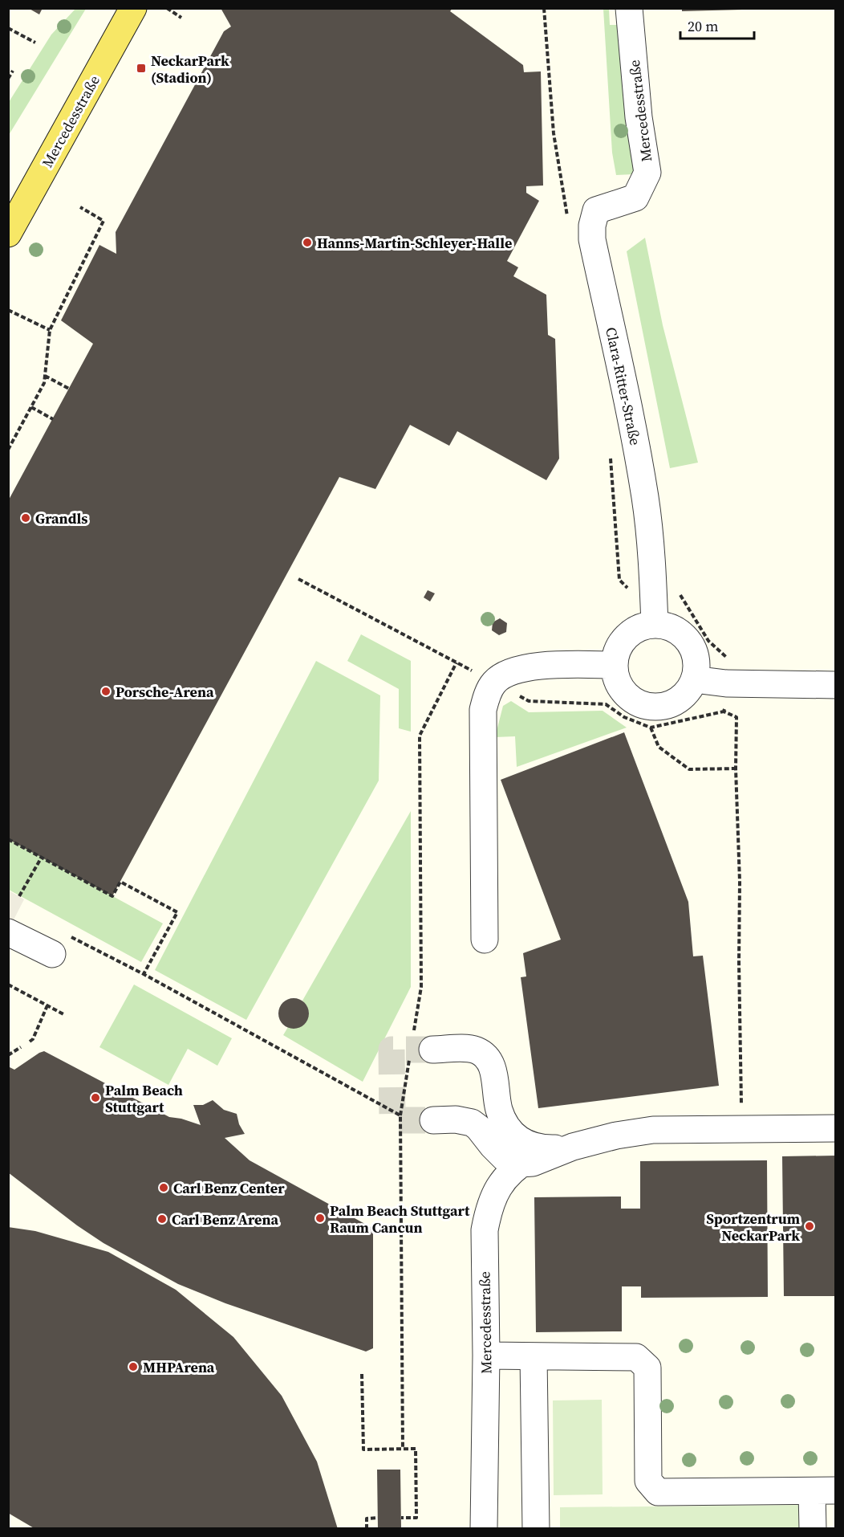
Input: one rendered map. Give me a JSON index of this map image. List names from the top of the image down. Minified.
{"streets":{"main road":["Mercedesstraße"],"street":["Clara-Ritter-Straße"]},"crossings":[["Mercedesstraße","Clara-Ritter-Straße"]],"places":{"transit":["NeckarPark (Stadion)"],"other":["Hanns-Martin-Schleyer-Halle","Grandls","Porsche-Arena","Palm Beach Stuttgart","Carl Benz Center","Palm Beach Stuttgart Raum Cancun","Carl Benz Arena","Sportzentrum NeckarPark","MHPArena"]},"scale_bar":"20 m"}
